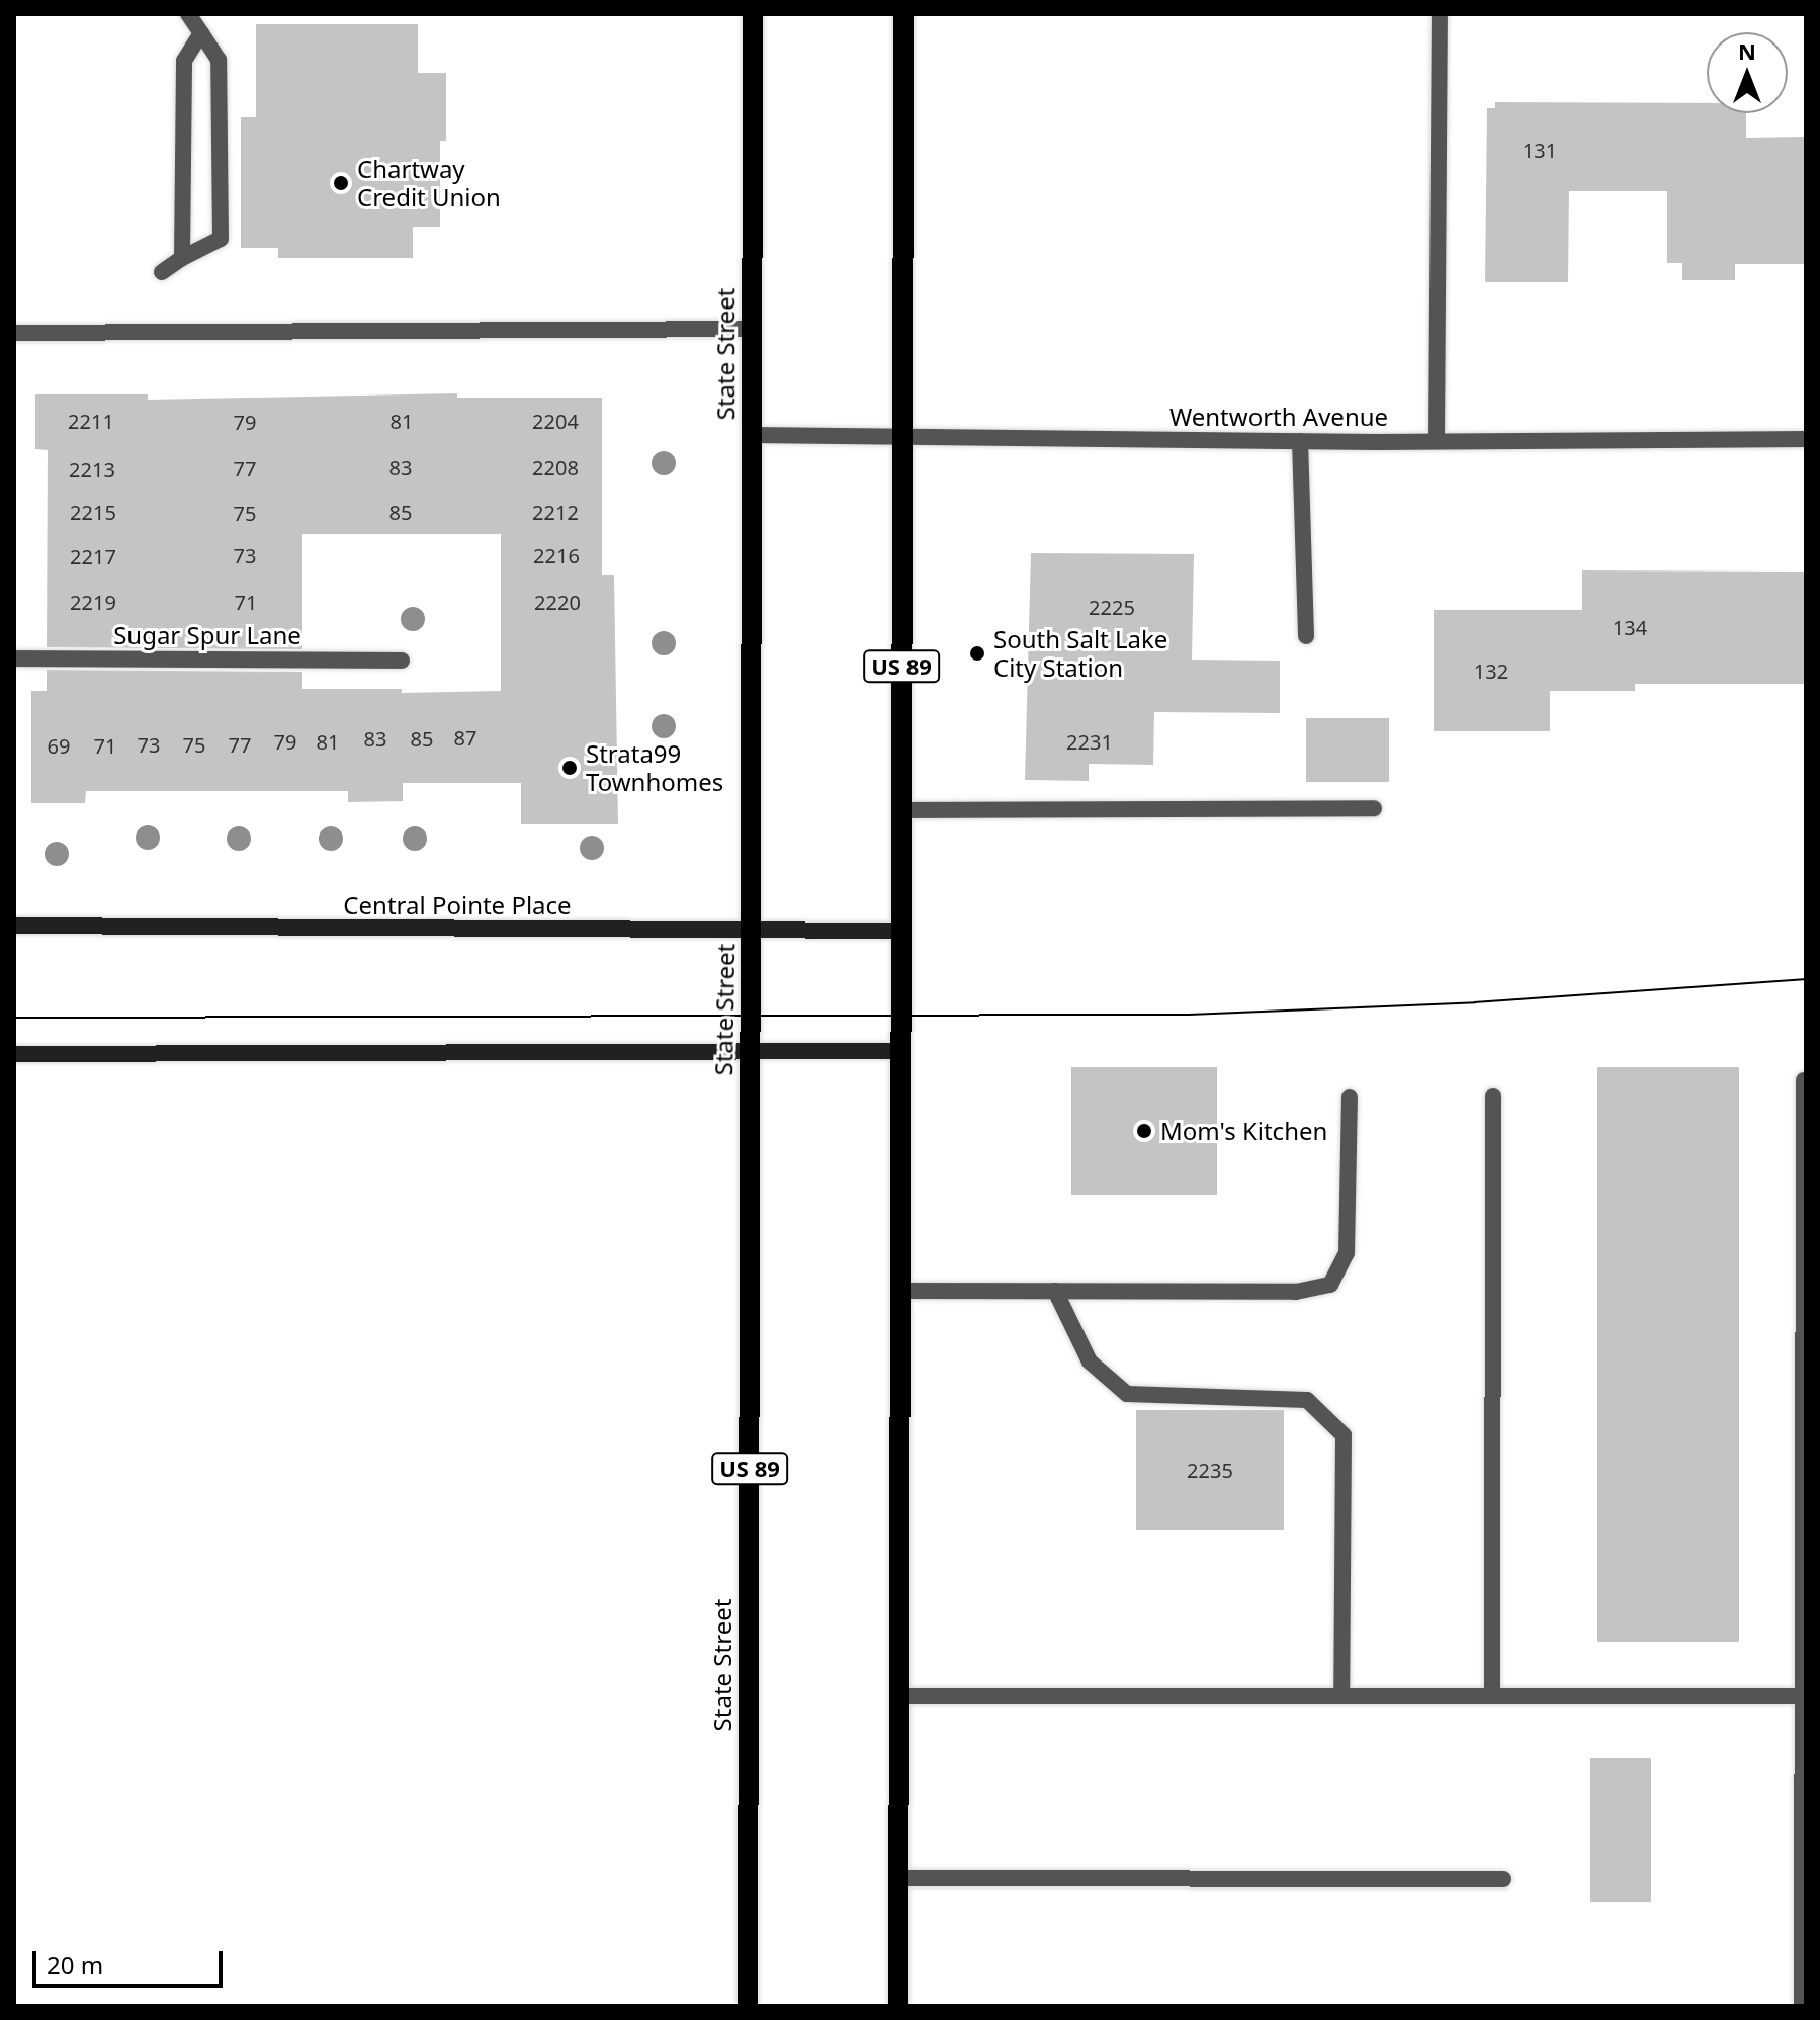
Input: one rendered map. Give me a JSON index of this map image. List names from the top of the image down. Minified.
{"streets":{"main road":["State Street","US 89"],"street":["Wentworth Avenue","Sugar Spur Lane","Central Pointe Place"]},"crossings":[["State Street","Wentworth Avenue"],["State Street","Central Pointe Place"],["Wentworth Avenue","US 89"],["US 89","Central Pointe Place"]],"places":["Chartway Credit Union","South Salt Lake City Station","Strata99 Townhomes","Mom's Kitchen"],"house_numbers":["131","2211","81","2204","79","83","2208","77","2213","2215","85","2212","75","73","2216","2217","2219","71","2220","2225","134","132","87","83","85","79","81","2231","73","75","77","69","71","2235"],"scale_bar":"20 m","north":"top"}
